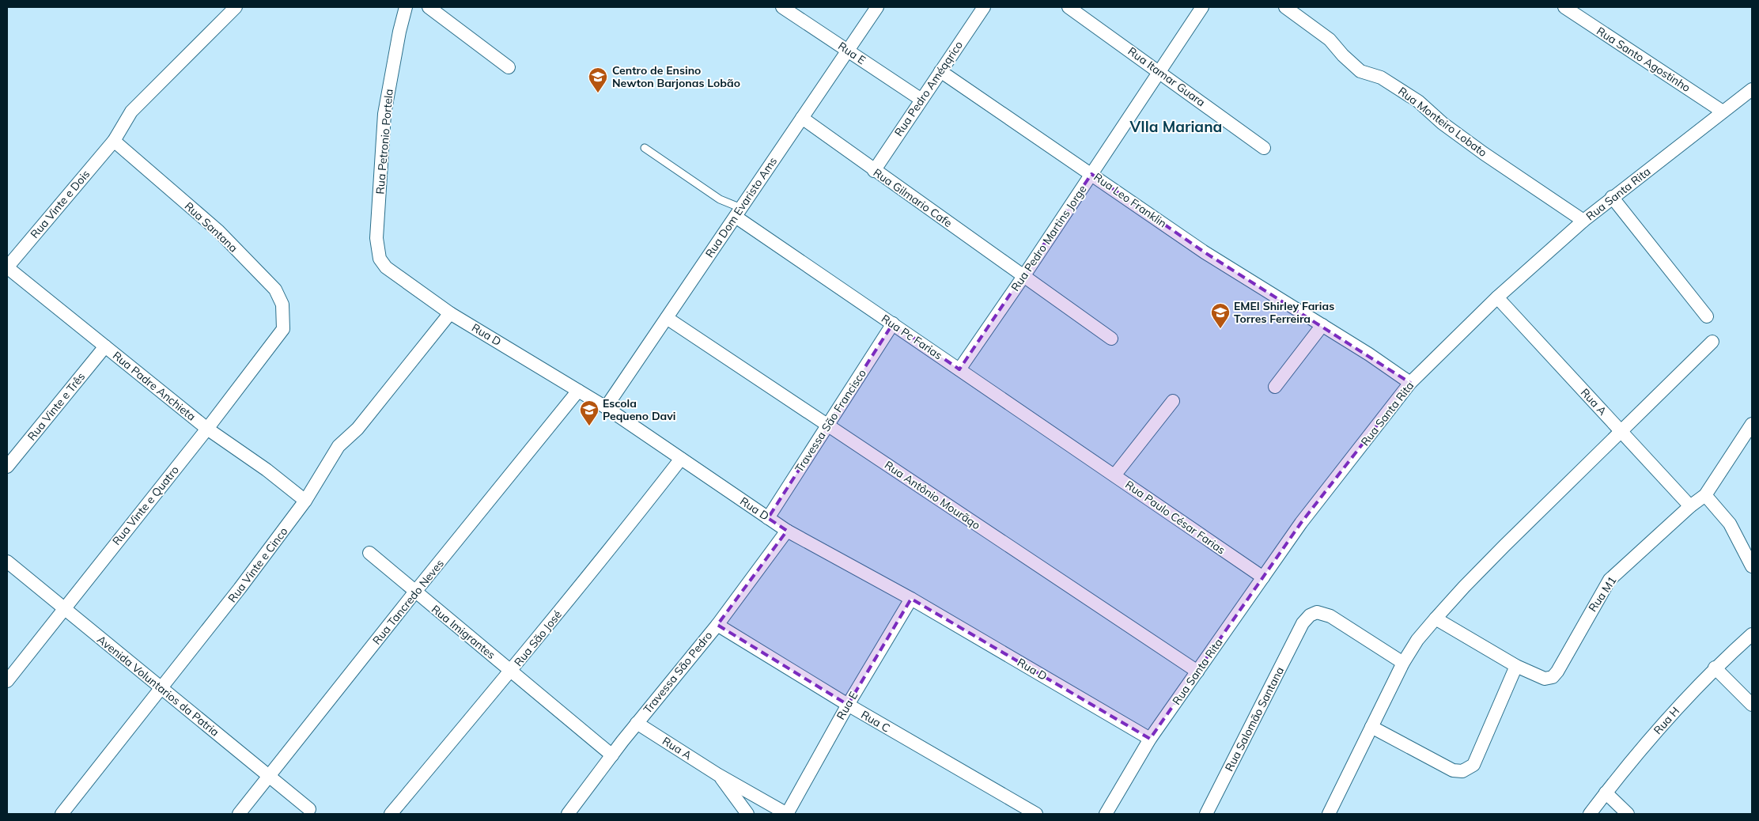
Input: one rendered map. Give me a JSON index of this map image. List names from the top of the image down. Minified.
{"streets":{"street":["Rua E","Rua Santo Agostinho","Rua Itamar Guara","Rua Pedro Améqqrico","Rua Monteiro Lobato","Rua Petronio Portela","Rua Santa Rita","Rua Gilmario Cafe","Rua Leo Franklin","Rua Vinte e Dois","Rua Dom Evaristo Ams","Rua Santana","Rua Pedro Martins Jorge","Rua D","Rua Pc Farias","Rua Padre Anchieta","Rua A","Rua Vinte e Três","Travessa São Francisco","Rua Antônio Mourãqo","Rua Vinte e Quatro","Rua Paulo César Farias","Rua Vinte e Cinco","Rua M1","Rua Tancredo Neves","Rua Imigrantes","Rua São José","Travessa São Pedro","Avenida Voluntarios da Patria","Rua Salomão Santana","Rua H","Rua C"]},"crossings":[["Rua E","Rua Pedro Améqqrico"],["Rua E","Rua Dom Evaristo Ams"],["Rua E","Rua D"],["Rua E","Rua A"],["Rua E","Rua C"],["Rua Santo Agostinho","Rua Santa Rita"],["Rua Itamar Guara","Rua Pedro Martins Jorge"],["Rua Pedro Améqqrico","Rua Gilmario Cafe"],["Rua Pedro Améqqrico","Rua Leo Franklin"],["Rua Monteiro Lobato","Rua Santa Rita"],["Rua Petronio Portela","Rua D"],["Rua Santa Rita","Rua Leo Franklin"],["Rua Santa Rita","Rua D"],["Rua Santa Rita","Rua A"],["Rua Santa Rita","Rua Antônio Mourãqo"],["Rua Santa Rita","Rua Paulo César Farias"],["Rua Gilmario Cafe","Rua Dom Evaristo Ams"],["Rua Gilmario Cafe","Rua Pedro Martins Jorge"],["Rua Leo Franklin","Rua Pedro Martins Jorge"],["Rua Vinte e Dois","Rua Santana"],["Rua Vinte e Dois","Rua Padre Anchieta"],["Rua Dom Evaristo Ams","Rua D"],["Rua Dom Evaristo Ams","Rua Pc Farias"],["Rua Dom Evaristo Ams","Rua Antônio Mourãqo"],["Rua Santana","Rua Vinte e Quatro"],["Rua Pedro Martins Jorge","Rua Pc Farias"],["Rua D","Travessa São Francisco"],["Rua D","Rua Vinte e Cinco"],["Rua D","Rua Tancredo Neves"],["Rua D","Rua São José"],["Rua D","Travessa São Pedro"],["Rua Pc Farias","Travessa São Francisco"],["Rua Pc Farias","Rua Paulo César Farias"],["Rua Padre Anchieta","Rua Vinte e Três"],["Rua Padre Anchieta","Rua Vinte e Quatro"],["Rua Padre Anchieta","Rua Vinte e Cinco"],["Rua A","Rua M1"],["Rua A","Travessa São Pedro"],["Travessa São Francisco","Rua Antônio Mourãqo"],["Rua Vinte e Quatro","Avenida Voluntarios da Patria"],["Rua Vinte e Cinco","Avenida Voluntarios da Patria"],["Rua Tancredo Neves","Rua Imigrantes"],["Rua Tancredo Neves","Avenida Voluntarios da Patria"],["Rua Imigrantes","Rua São José"],["Rua Imigrantes","Travessa São Pedro"],["Travessa São Pedro","Rua C"]],"districts":["VIla Mariana"],"places":{"school or university":["Centro de Ensino Newton Barjonas Lobão","EMEI Shirley Farias Torres Ferreira","Escola Pequeno Davi"]}}
